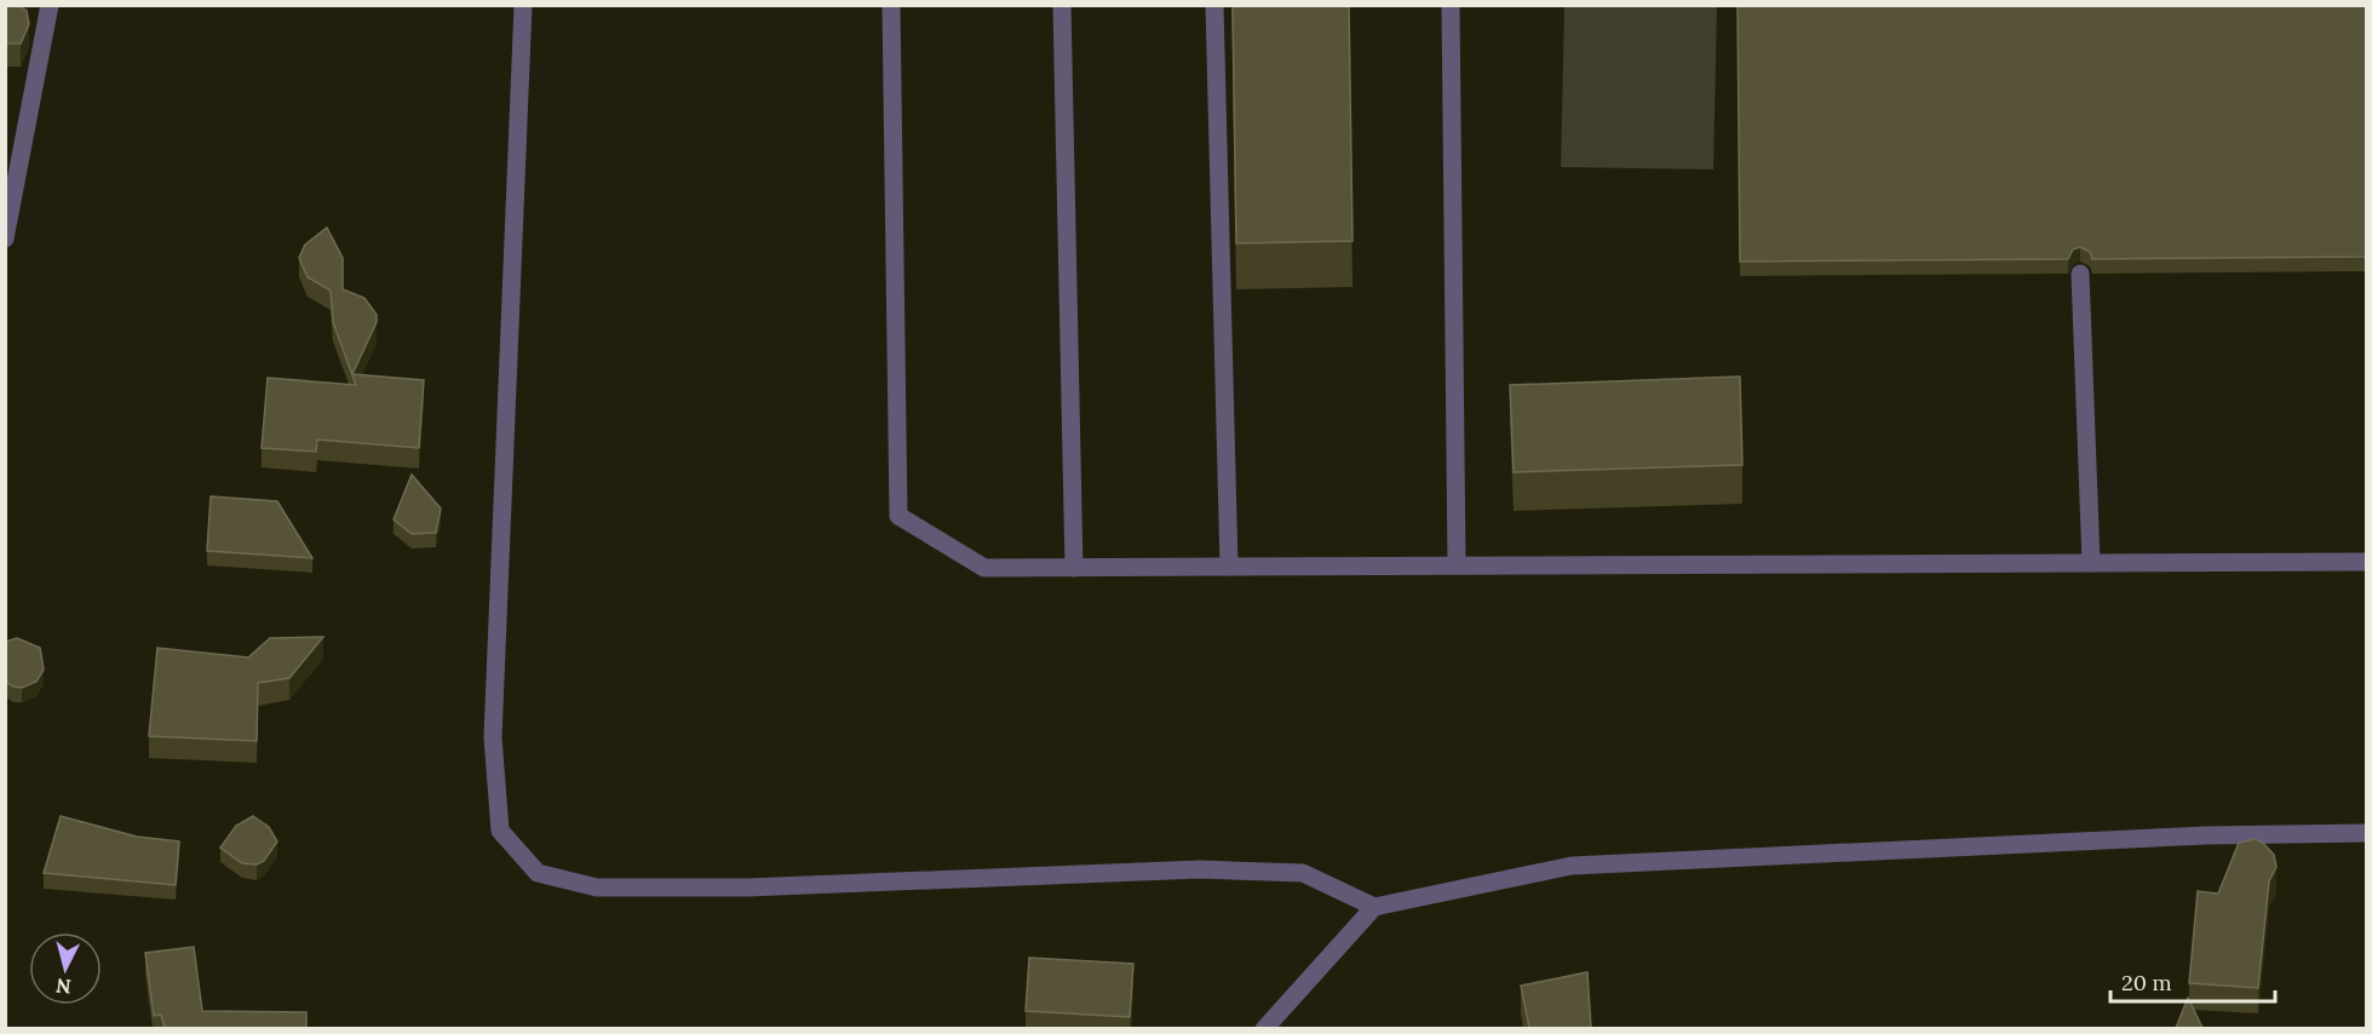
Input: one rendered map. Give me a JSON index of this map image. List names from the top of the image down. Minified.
{"scale_bar":"20 m","north":"bottom"}
